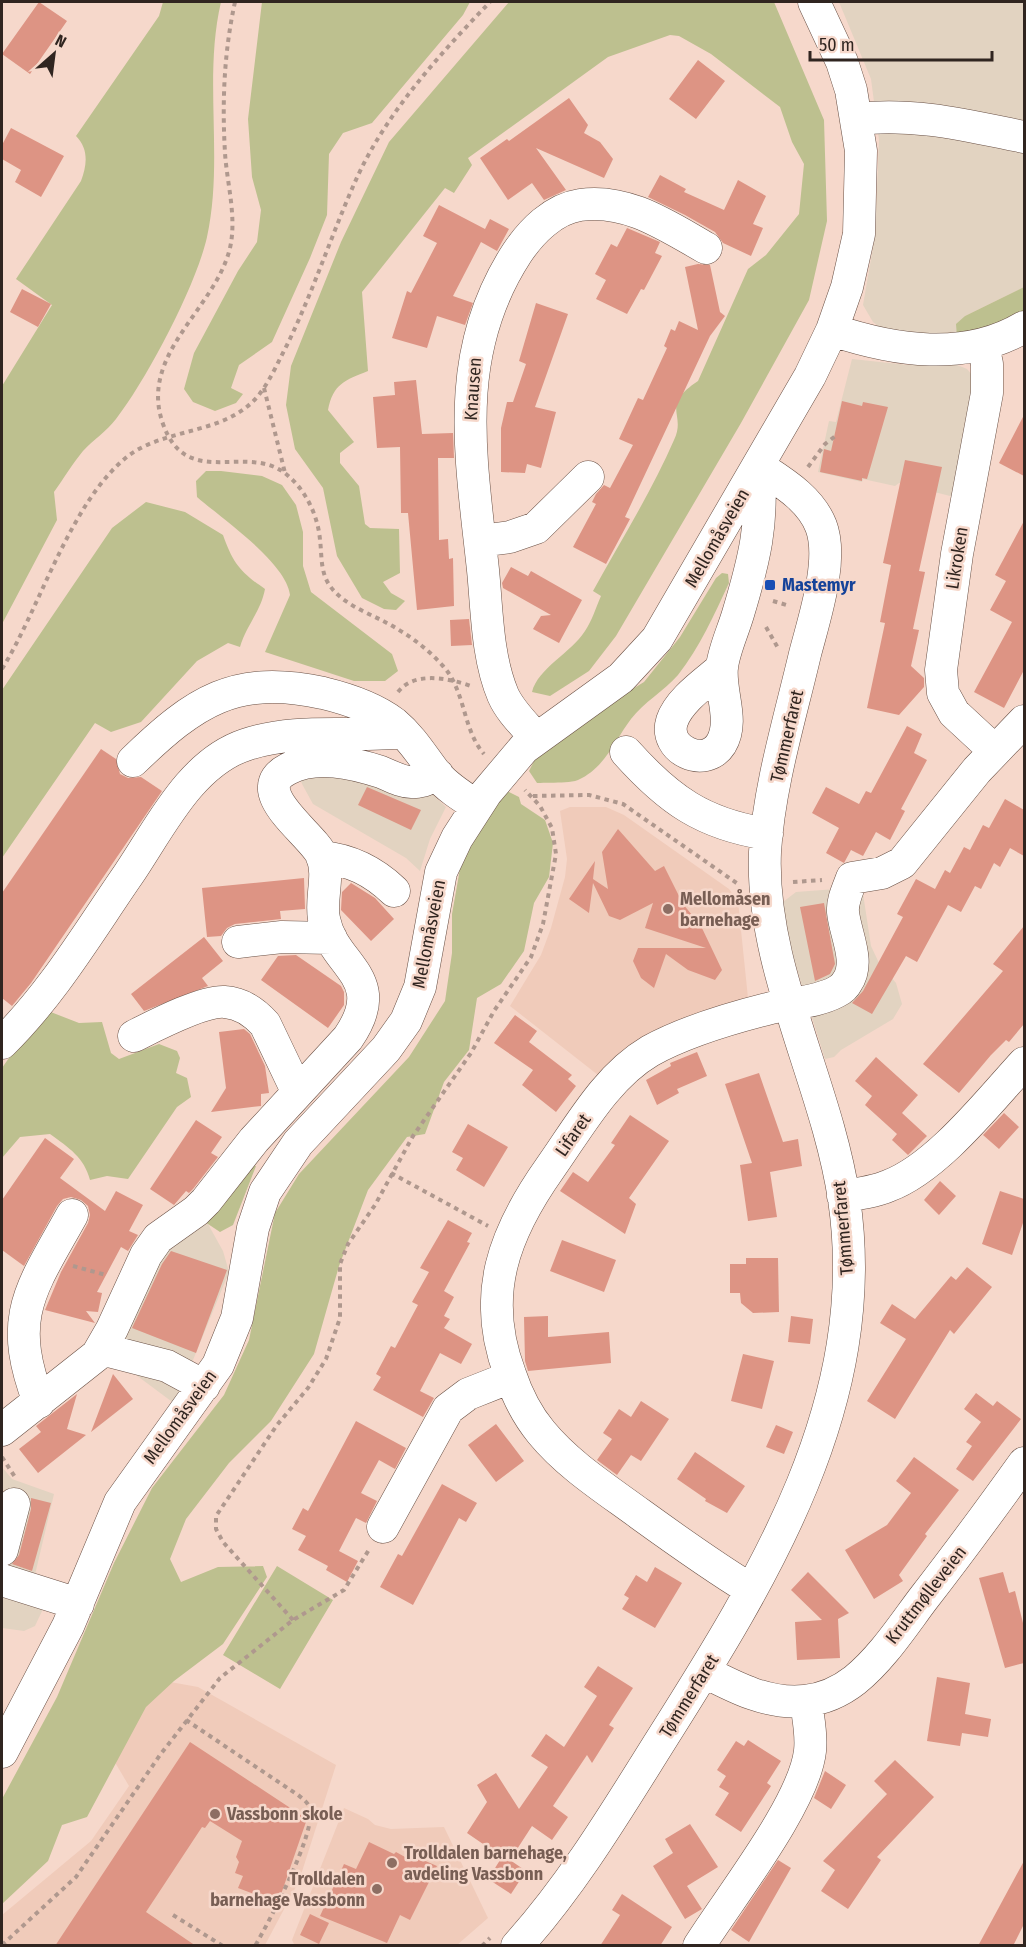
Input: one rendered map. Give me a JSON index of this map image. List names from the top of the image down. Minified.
{"streets":{"street":["Knausen","Mellomåsveien","Likroken","Tømmerfaret","Lifaret","Kruttmølleveien"]},"crossings":[["Knausen","Mellomåsveien"],["Mellomåsveien","Tømmerfaret"],["Tømmerfaret","Lifaret"],["Tømmerfaret","Kruttmølleveien"]],"places":{"transit":["Mastemyr"],"other":["Mellomåsen barnehage","Vassbonn skole","Trolldalen barnehage, avdeling Vassbonn","Trolldalen barnehage Vassbonn"]},"scale_bar":"50 m","north":"top right"}
